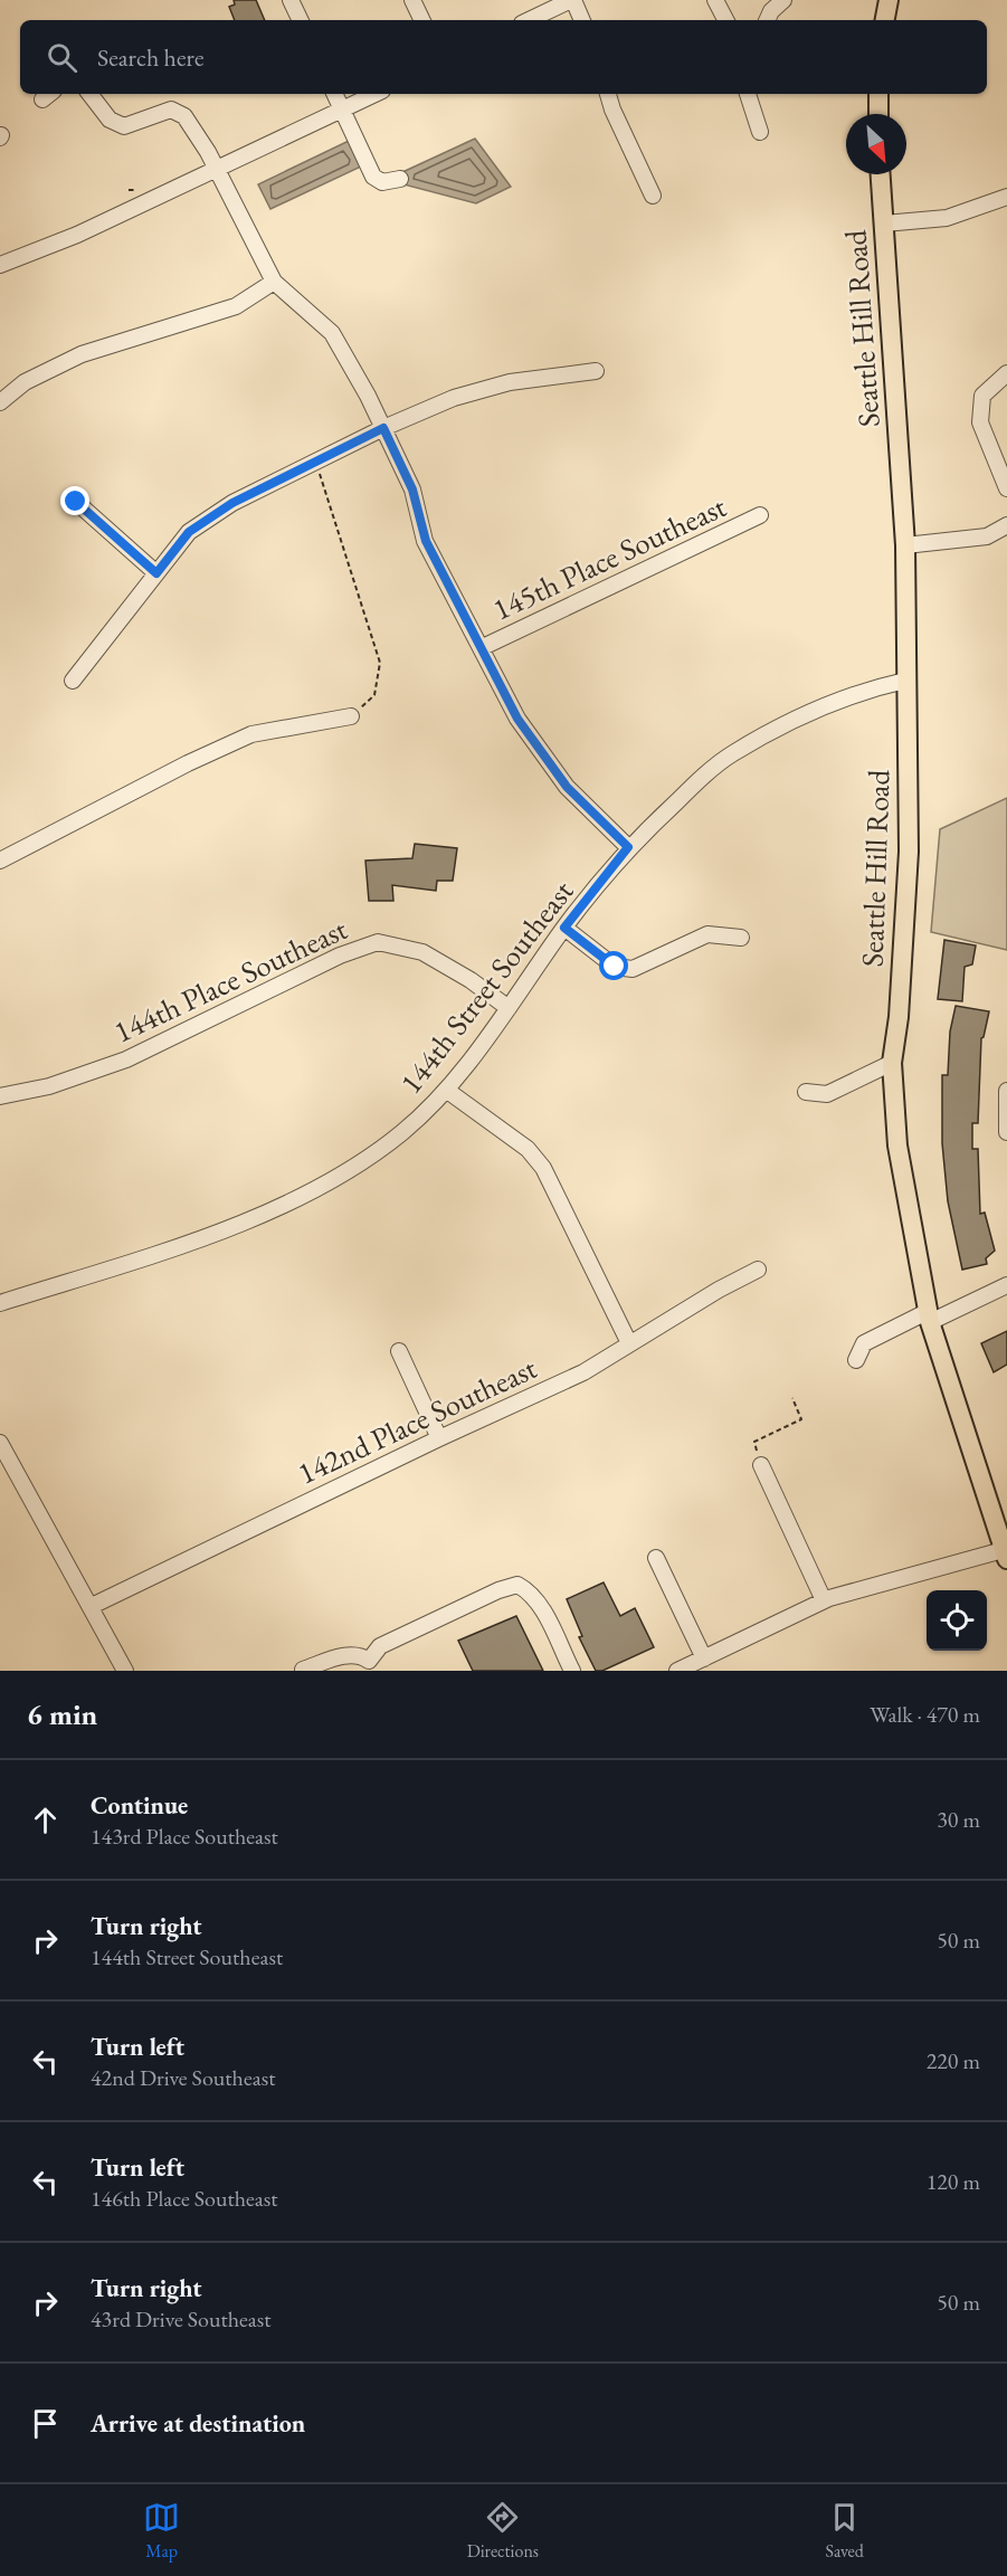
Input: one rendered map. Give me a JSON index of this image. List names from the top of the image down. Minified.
{"streets":{"main road":["Seattle Hill Road"],"street":["145th Place Southeast","144th Place Southeast","144th Street Southeast","142nd Place Southeast"]},"crossings":[["Seattle Hill Road","144th Street Southeast"],["144th Place Southeast","144th Street Southeast"]],"north":"bottom right","page":{"search":"Search here","heading":["6 min","Walk · 470 m"],"list":[["Continue","143rd Place Southeast","30 m"],["Turn right","144th Street Southeast","50 m"],["Turn left","42nd Drive Southeast","220 m"],["Turn left","146th Place Southeast","120 m"],["Turn right","43rd Drive Southeast","50 m"],"Arrive at destination"],"nav":["Map","Directions","Saved"]}}
